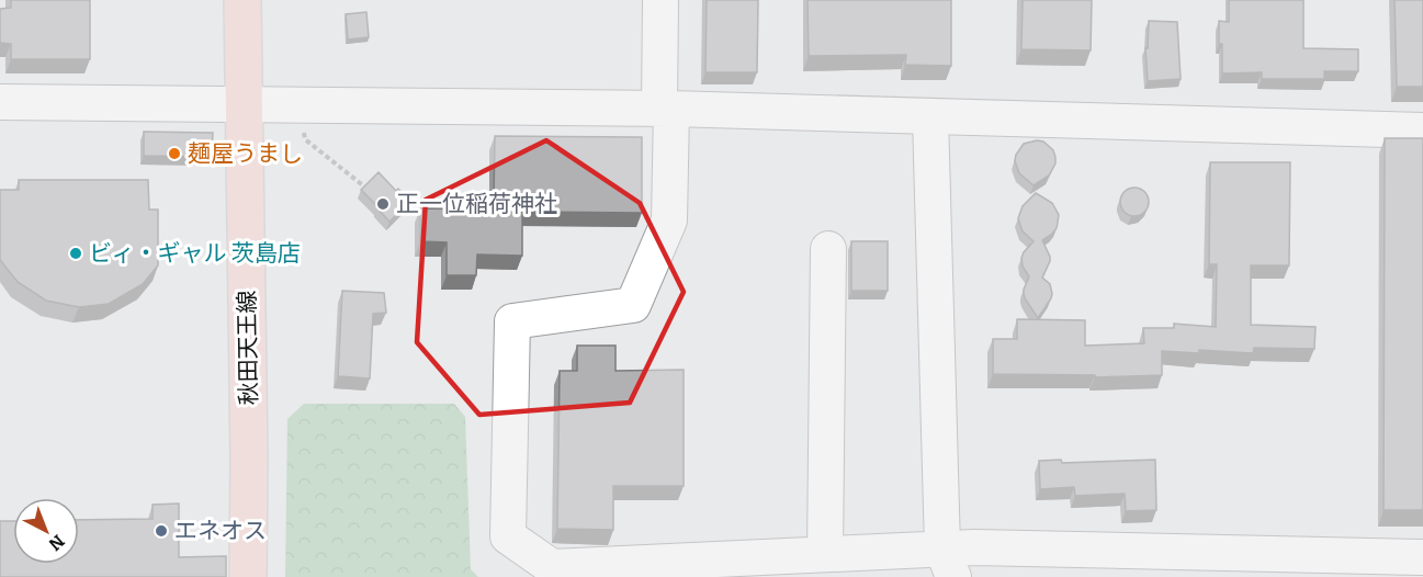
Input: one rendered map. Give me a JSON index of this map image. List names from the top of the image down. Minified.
{"streets":{"main road":["秋田天王線"]},"places":["麺屋うまし","正一位稲荷神社","ビィ・ギャル 茨島店","エネオス"],"north":"bottom right"}
